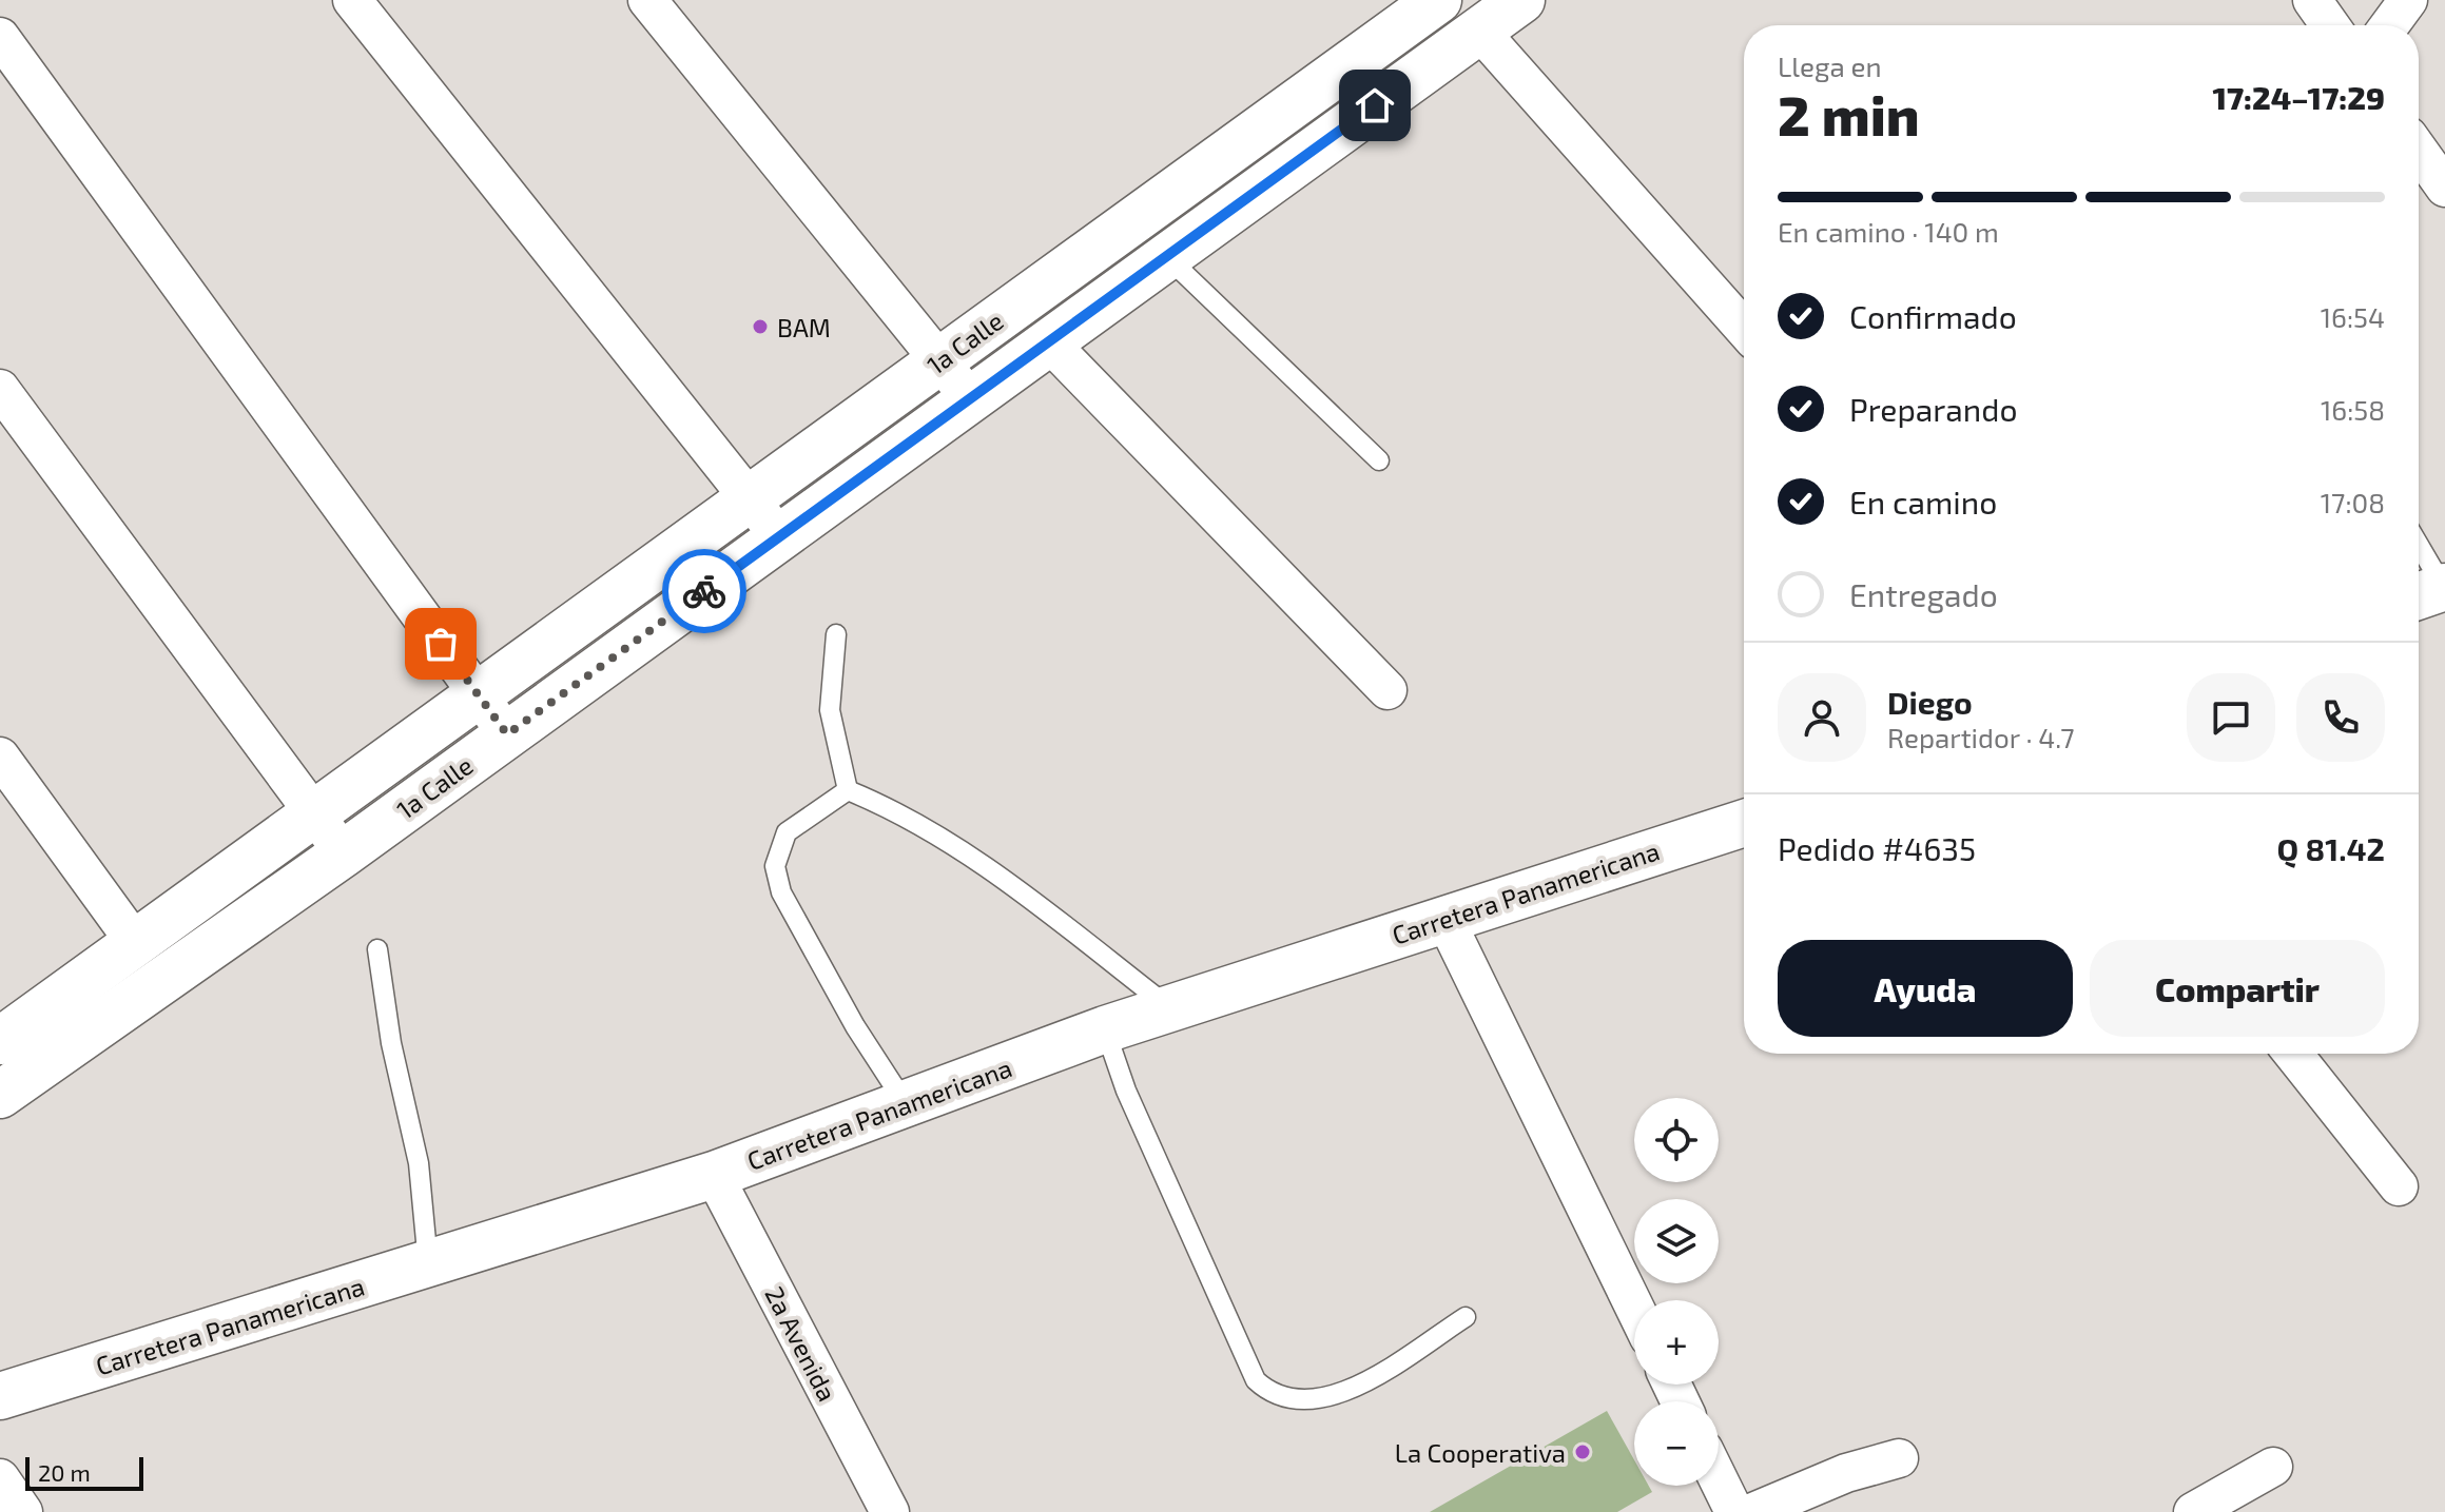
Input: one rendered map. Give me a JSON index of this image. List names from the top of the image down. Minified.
{"streets":{"street":["1a Calle","Carretera Panamericana","2a Avenida"]},"crossings":[["Carretera Panamericana","2a Avenida"]],"places":["BAM","La Cooperativa"],"scale_bar":"20 m","page":{"heading":["2 min","Llega en","17:24–17:29"],"panel":["Diego","Repartidor · 4.7","Pedido #4635","Q 81.42"],"bar":"En camino · 140 m","list":[["Confirmado","16:54"],["Preparando","16:58"],["En camino","17:08"],"Entregado"],"buttons":["Ayuda","Compartir"],"map_buttons":["+","−"],"scale":"20 m"}}
